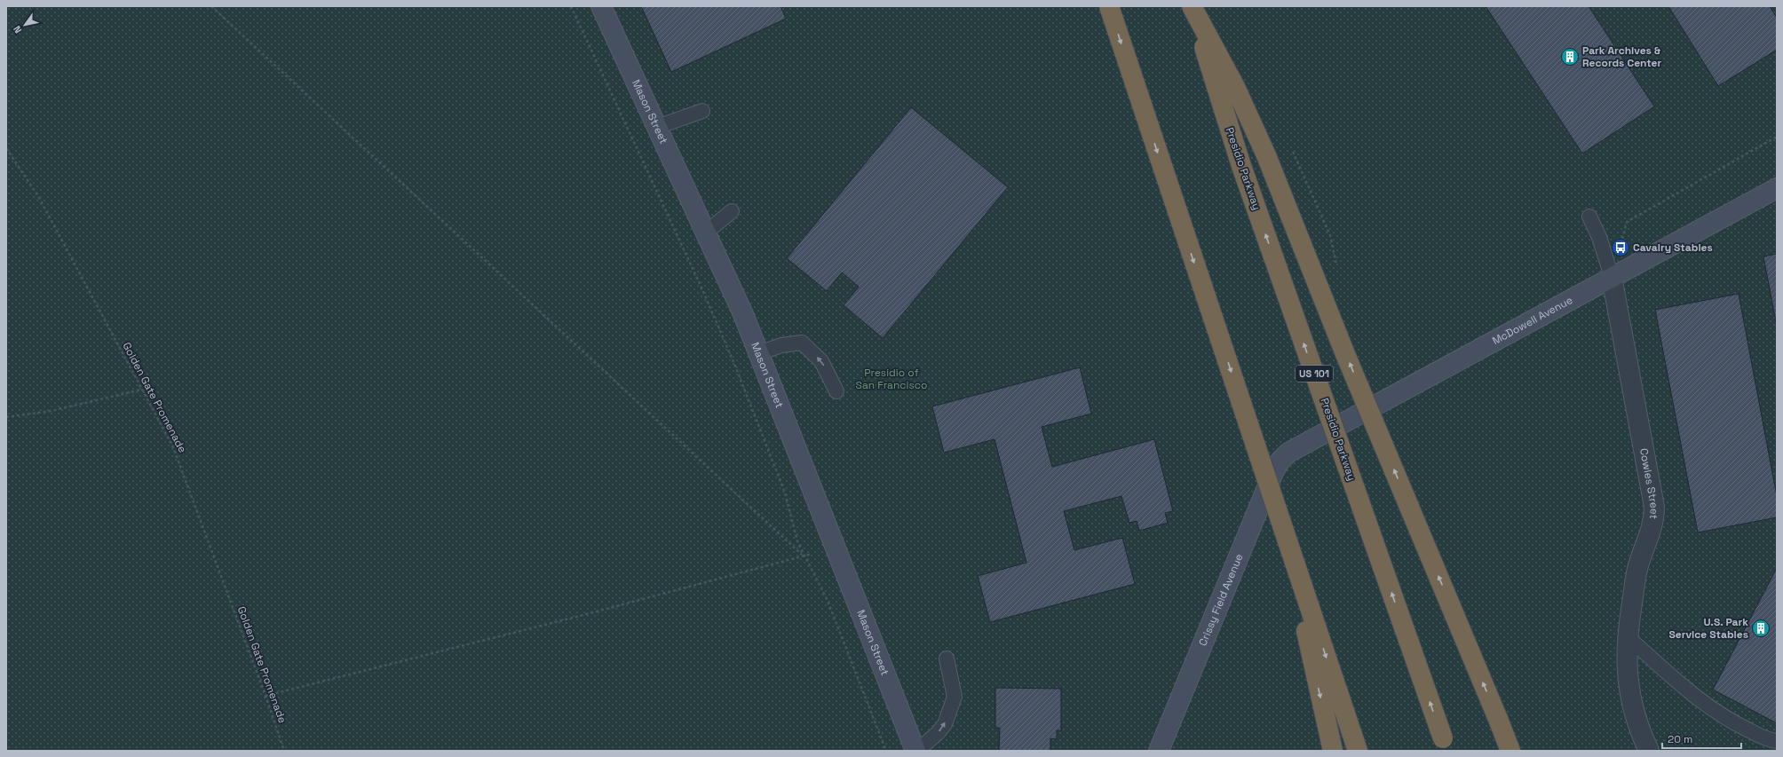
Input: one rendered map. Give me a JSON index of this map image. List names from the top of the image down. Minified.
{"streets":{"highway":["Presidio Parkway","US 101"],"street":["Mason Street","McDowell Avenue","Cowles Street","Crissy Field Avenue"],"path":["Golden Gate Promenade"]},"crossings":[["McDowell Avenue","Cowles Street"],["McDowell Avenue","Crissy Field Avenue"]],"parks":["Presidio of San Francisco"],"places":{"building":["Park Archives & Records Center","U.S. Park Service Stables"],"bus stop":["Cavalry Stables"]},"scale_bar":"20 m","north":"bottom left"}
